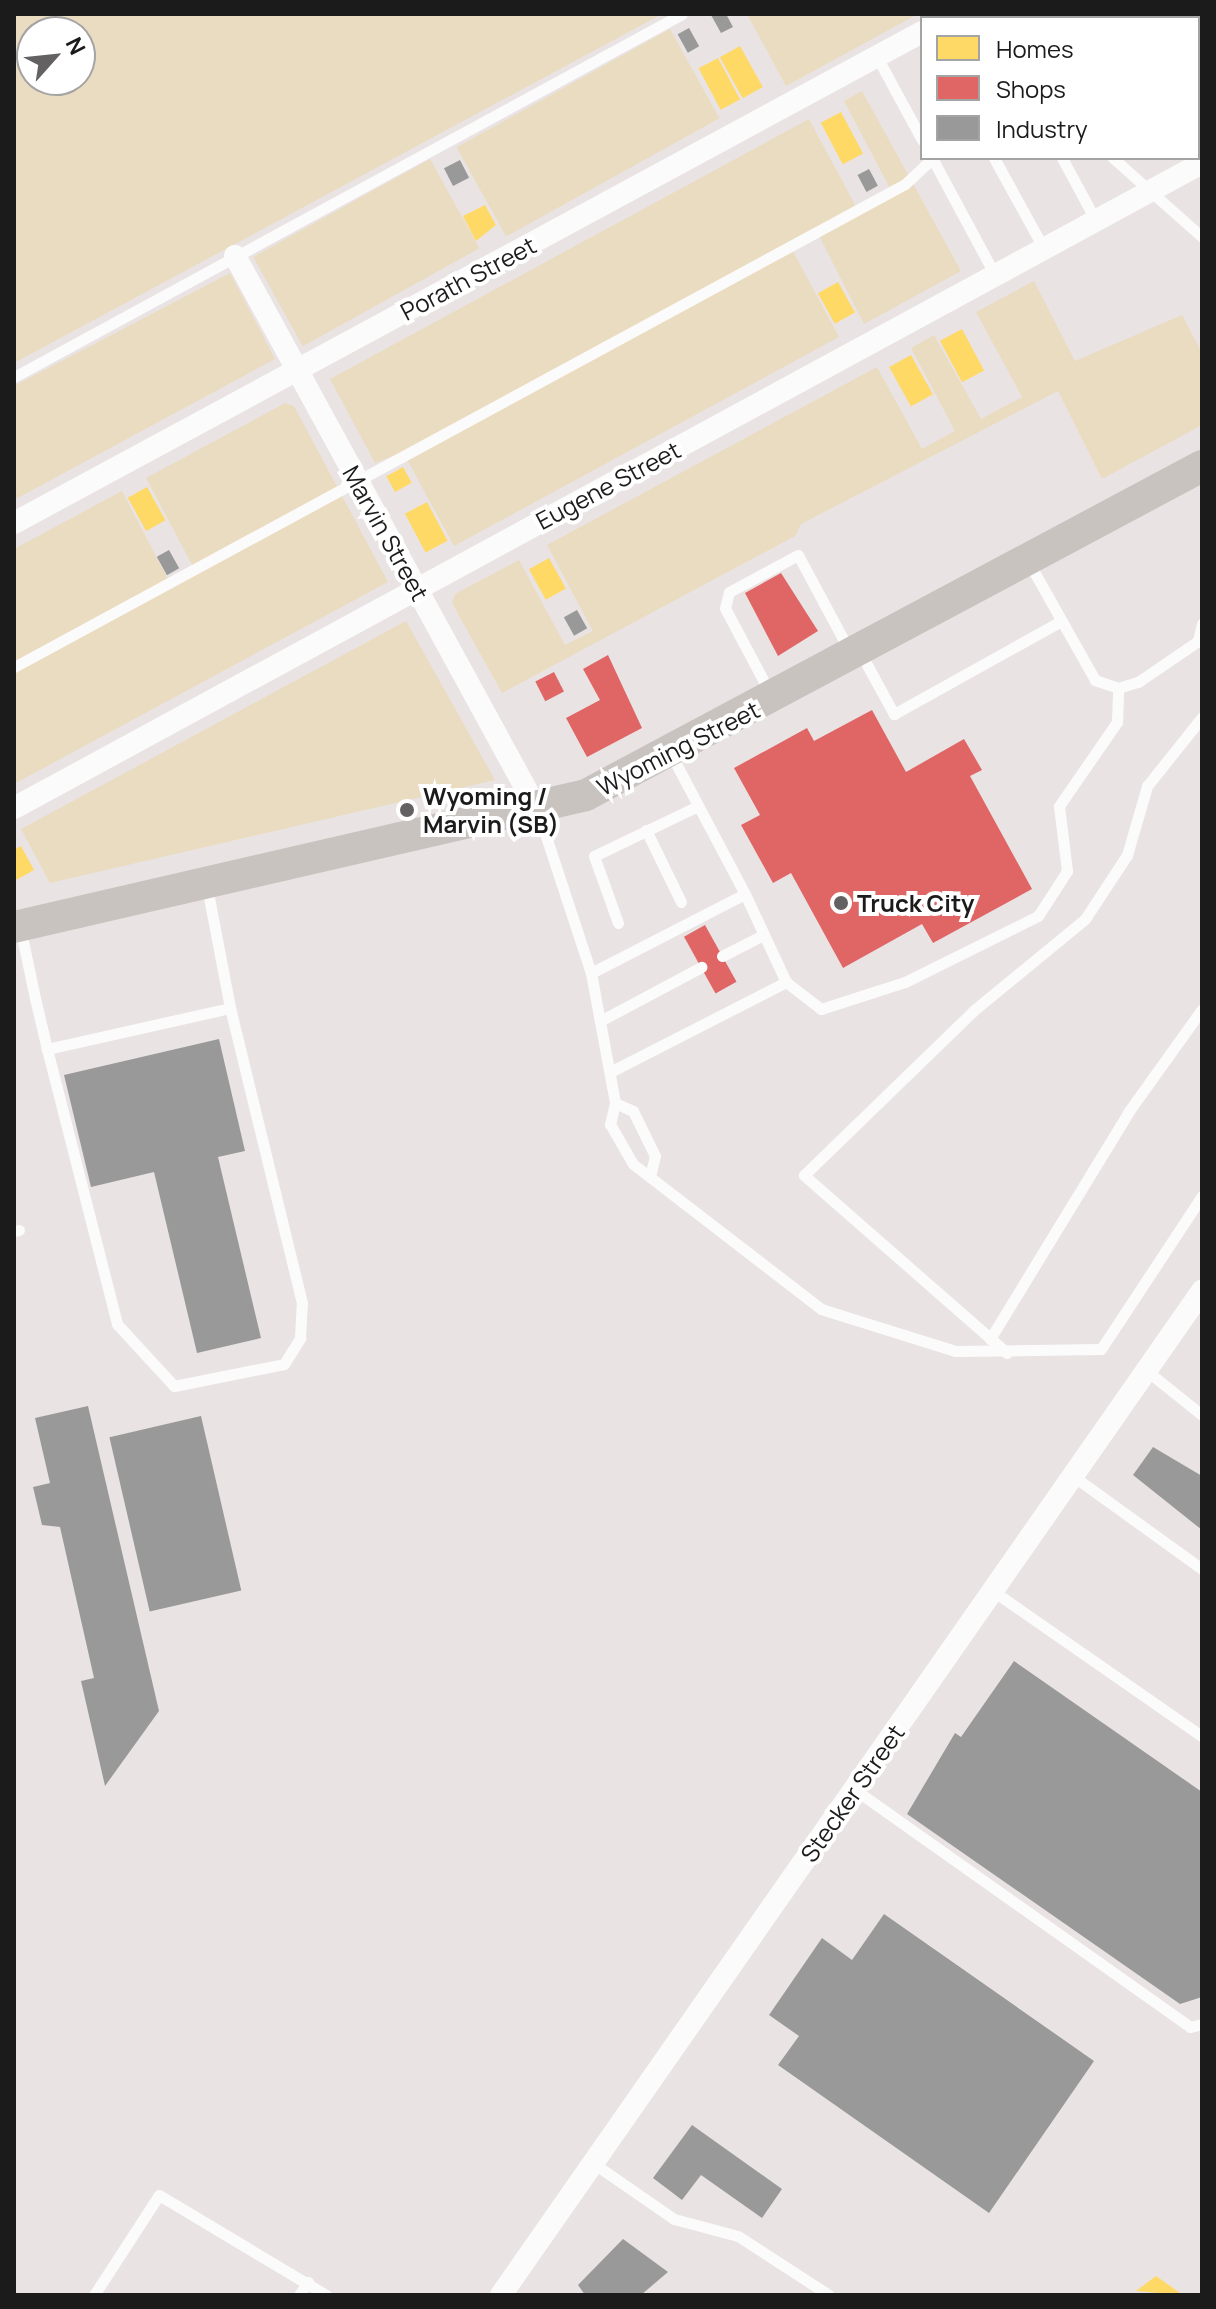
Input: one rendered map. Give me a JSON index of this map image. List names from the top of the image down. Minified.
{"streets":{"main road":["Wyoming Street"],"street":["Porath Street","Eugene Street","Marvin Street","Stecker Street"]},"crossings":[["Porath Street","Marvin Street"],["Eugene Street","Marvin Street"],["Marvin Street","Wyoming Street"]],"places":["Wyoming / Marvin (SB)","Truck City"],"legend":["Homes","Shops","Industry"],"north":"top right"}
